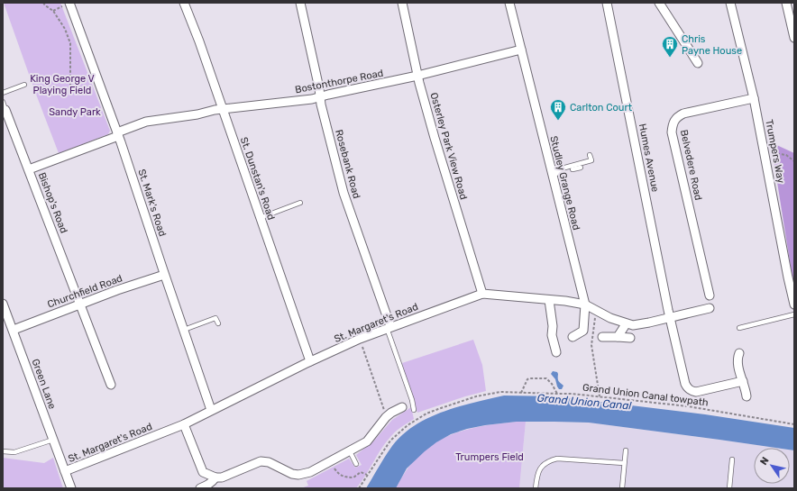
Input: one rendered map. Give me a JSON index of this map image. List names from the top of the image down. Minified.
{"streets":{"street":["Bostonthorpe Road","Osterley Park View Road","Trumpers Way","Humes Avenue","Rosebank Road","Belvedere Road","St. Dunstan's Road","Studley Grange Road","Bishop's Road","St. Mark's Road","Churchfield Road","St. Margaret's Road","Green Lane"],"path":["Grand Union Canal towpath"]},"crossings":[["Bostonthorpe Road","Osterley Park View Road"],["Bostonthorpe Road","Rosebank Road"],["Bostonthorpe Road","St. Dunstan's Road"],["Bostonthorpe Road","Studley Grange Road"],["Bostonthorpe Road","Bishop's Road"],["Bostonthorpe Road","St. Mark's Road"],["Osterley Park View Road","St. Margaret's Road"],["Trumpers Way","Belvedere Road"],["Humes Avenue","St. Margaret's Road"],["Rosebank Road","St. Margaret's Road"],["St. Dunstan's Road","St. Margaret's Road"],["Studley Grange Road","St. Margaret's Road"],["Bishop's Road","Churchfield Road"],["St. Mark's Road","Churchfield Road"],["St. Mark's Road","St. Margaret's Road"],["Churchfield Road","Green Lane"],["St. Margaret's Road","Green Lane"]],"water":["Grand Union Canal"],"parks":["King George V Playing Field","Sandy Park","Trumpers Field"],"places":{"building":["Chris Payne House","Carlton Court"]},"north":"top left"}
